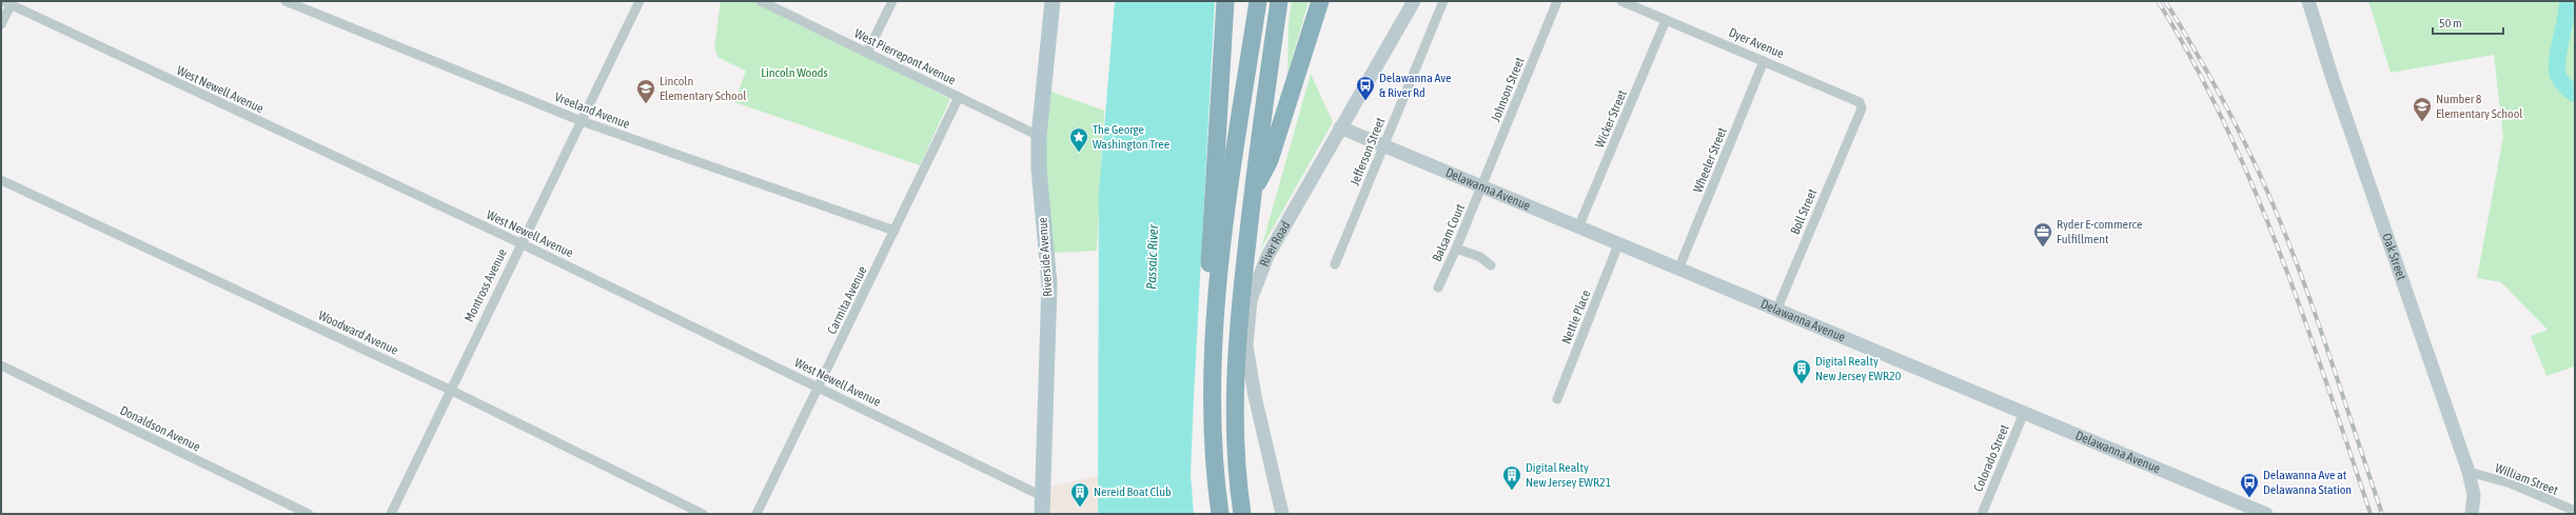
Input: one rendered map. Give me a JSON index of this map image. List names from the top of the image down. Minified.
{"streets":{"main road":["Riverside Avenue"],"street":["Dyer Avenue","West Pierrepont Avenue","West Newell Avenue","Johnson Street","Vreeland Avenue","Wicker Street","Jefferson Street","Wheeler Street","Delawanna Avenue","Boll Street","Balsam Court","River Road","Oak Street","Montross Avenue","Carmita Avenue","Nettie Place","Woodward Avenue","Donaldson Avenue","Colorado Street","William Street"]},"crossings":[["Dyer Avenue","Wicker Street"],["Dyer Avenue","Wheeler Street"],["Dyer Avenue","Boll Street"],["West Pierrepont Avenue","Riverside Avenue"],["West Pierrepont Avenue","Carmita Avenue"],["West Newell Avenue","Riverside Avenue"],["West Newell Avenue","Montross Avenue"],["West Newell Avenue","Carmita Avenue"],["Johnson Street","Delawanna Avenue"],["Johnson Street","Balsam Court"],["Vreeland Avenue","Montross Avenue"],["Vreeland Avenue","Carmita Avenue"],["Wicker Street","Delawanna Avenue"],["Jefferson Street","Delawanna Avenue"],["Wheeler Street","Delawanna Avenue"],["Delawanna Avenue","Boll Street"],["Delawanna Avenue","Balsam Court"],["Delawanna Avenue","River Road"],["Delawanna Avenue","Nettie Place"],["Delawanna Avenue","Colorado Street"],["Oak Street","William Street"],["Montross Avenue","Woodward Avenue"]],"water":["Passaic River"],"parks":["Lincoln Woods"],"places":{"bus stop":["Delawanna Ave & River Rd","Delawanna Ave at Delawanna Station"],"school or university":["Lincoln Elementary School","Number 8 Elementary School"],"place":["The George Washington Tree"],"office":["Ryder E-commerce Fulfillment"],"building":["Digital Realty New Jersey EWR20","Digital Realty New Jersey EWR21","Nereid Boat Club"]},"scale_bar":"50 m"}
